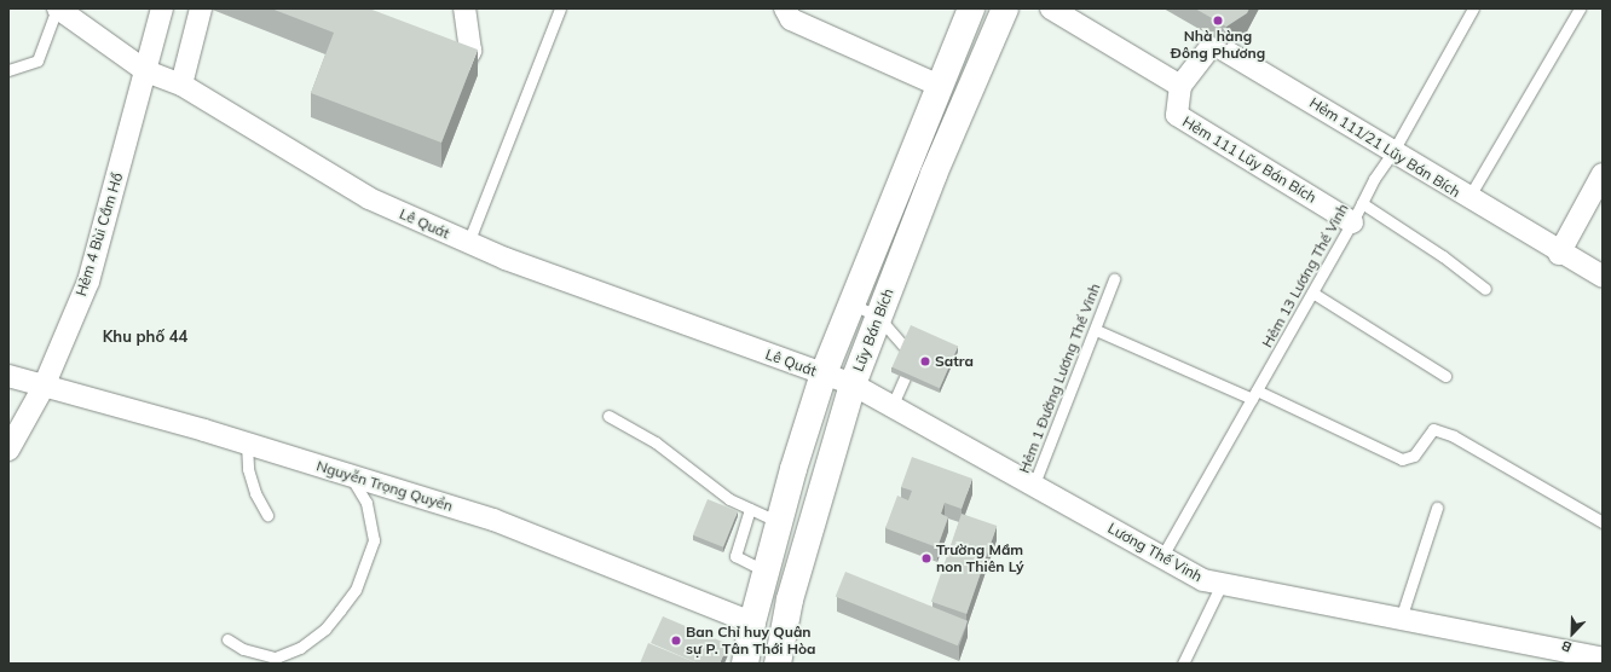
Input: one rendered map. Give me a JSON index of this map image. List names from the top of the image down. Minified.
{"streets":{"main road":["Lũy Bán Bích"],"street":["Hẻm 111/21 Lũy Bán Bích","Hẻm 111 Lũy Bán Bích","Lê Quát","Hẻm 4 Bùi Cầm Hổ","Nguyễn Trọng Quyền","Lương Thế Vinh"],"lane":["Hẻm 13 Lương Thế Vinh","Hẻm 1 Đường Lương Thế Vinh"]},"crossings":[["Hẻm 111/21 Lũy Bán Bích","Hẻm 111 Lũy Bán Bích"],["Hẻm 111/21 Lũy Bán Bích","Hẻm 13 Lương Thế Vinh"],["Hẻm 111 Lũy Bán Bích","Hẻm 13 Lương Thế Vinh"],["Lê Quát","Hẻm 4 Bùi Cầm Hổ"],["Lê Quát","Lũy Bán Bích"],["Lê Quát","Lương Thế Vinh"],["Hẻm 4 Bùi Cầm Hổ","Nguyễn Trọng Quyền"],["Hẻm 13 Lương Thế Vinh","Lương Thế Vinh"],["Lũy Bán Bích","Nguyễn Trọng Quyền"],["Lũy Bán Bích","Lương Thế Vinh"],["Hẻm 1 Đường Lương Thế Vinh","Lương Thế Vinh"]],"districts":["Khu phố 44"],"places":["Nhà hàng Đông Phương","Satra","Trường Mầm non Thiên Lý","Ban Chỉ huy Quân sự P. Tân Thới Hòa"],"north":"bottom left"}
